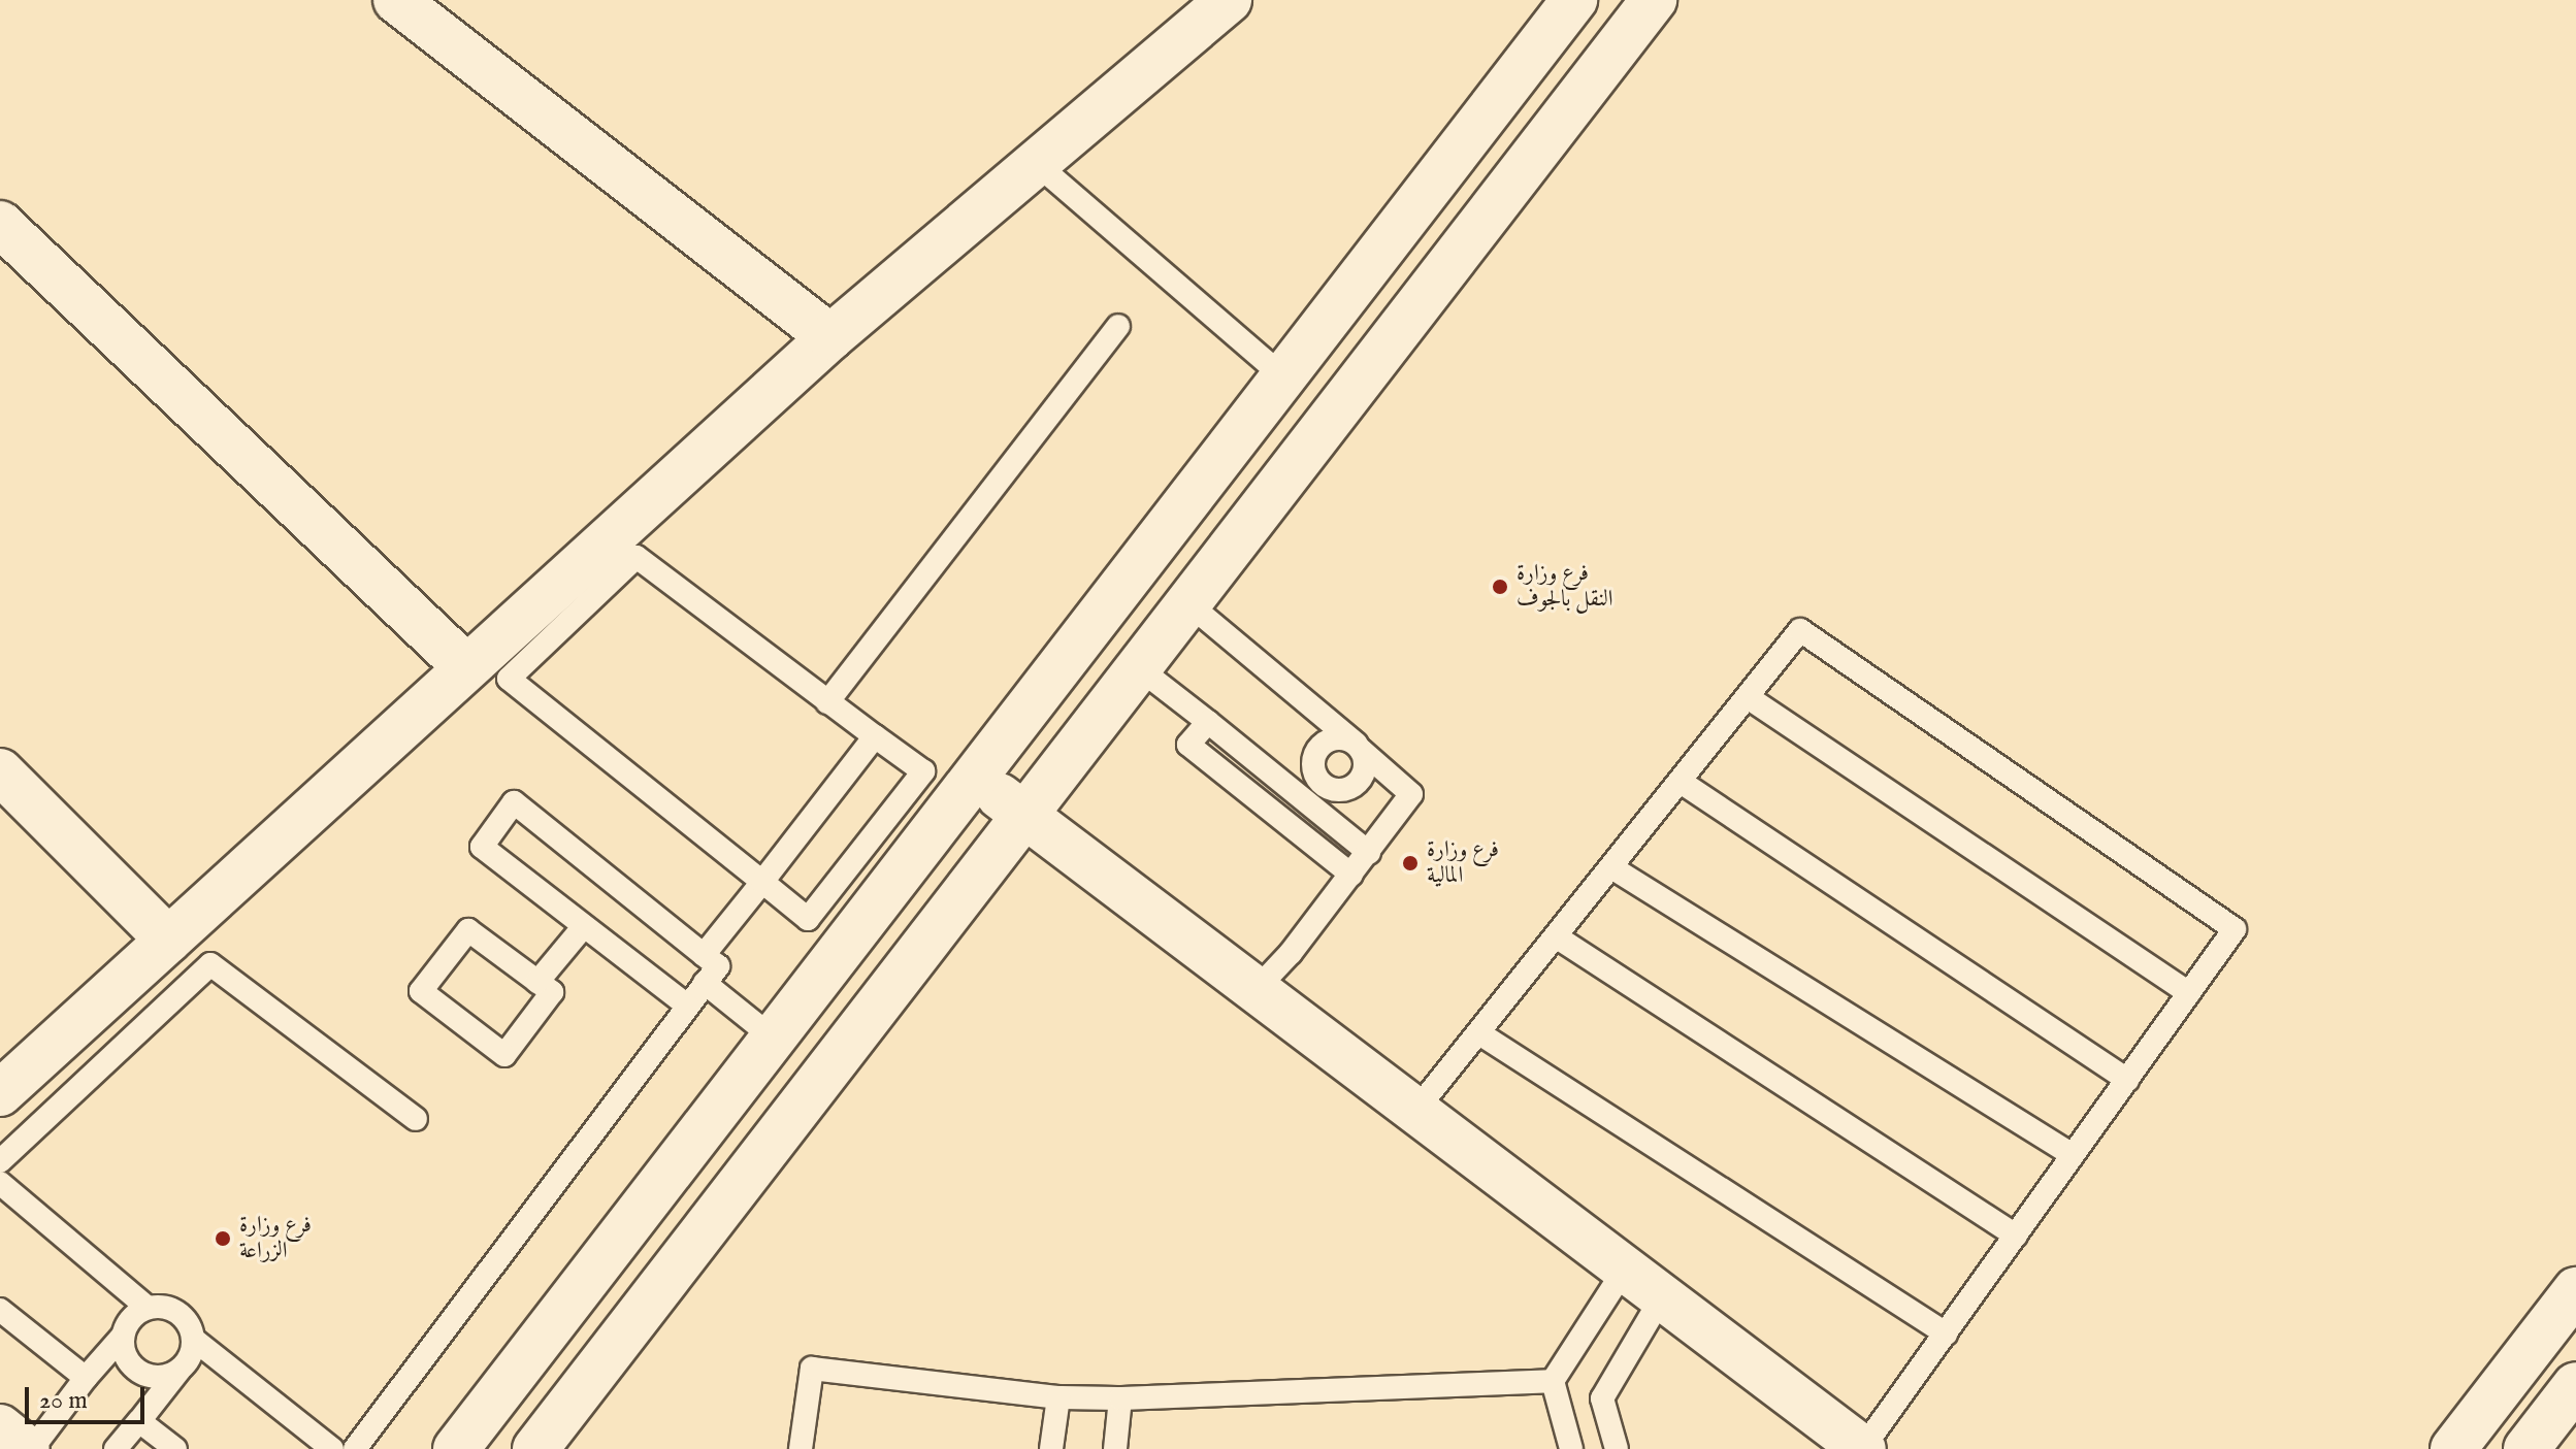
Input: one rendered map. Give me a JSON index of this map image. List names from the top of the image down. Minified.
{"places":["فرع وزارة النقل بالجوف","فرع وزارة المالية","فرع وزارة الزراعة"],"scale_bar":"20 m"}
